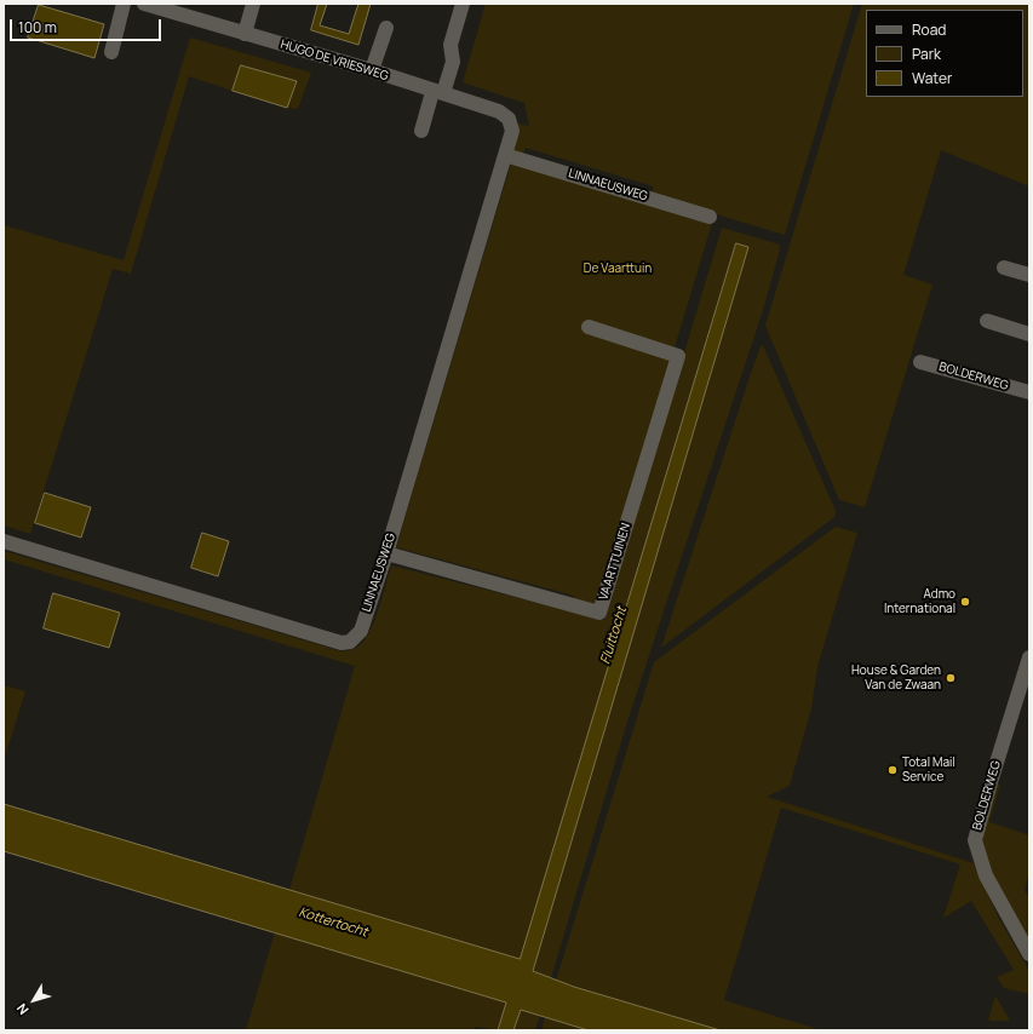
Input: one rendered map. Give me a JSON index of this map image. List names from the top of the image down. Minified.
{"streets":{"street":["HUGO DE VRIESWEG","LINNAEUSWEG","BOLDERWEG","VAARTTUINEN"]},"crossings":[["HUGO DE VRIESWEG","LINNAEUSWEG"],["LINNAEUSWEG","VAARTTUINEN"]],"water":["Fluittocht","Kottertocht"],"parks":["De Vaarttuin"],"places":["Admo International","House & Garden Van de Zwaan","Total Mail Service"],"legend":["Road","Park","Water"],"scale_bar":"100 m","north":"bottom left"}
